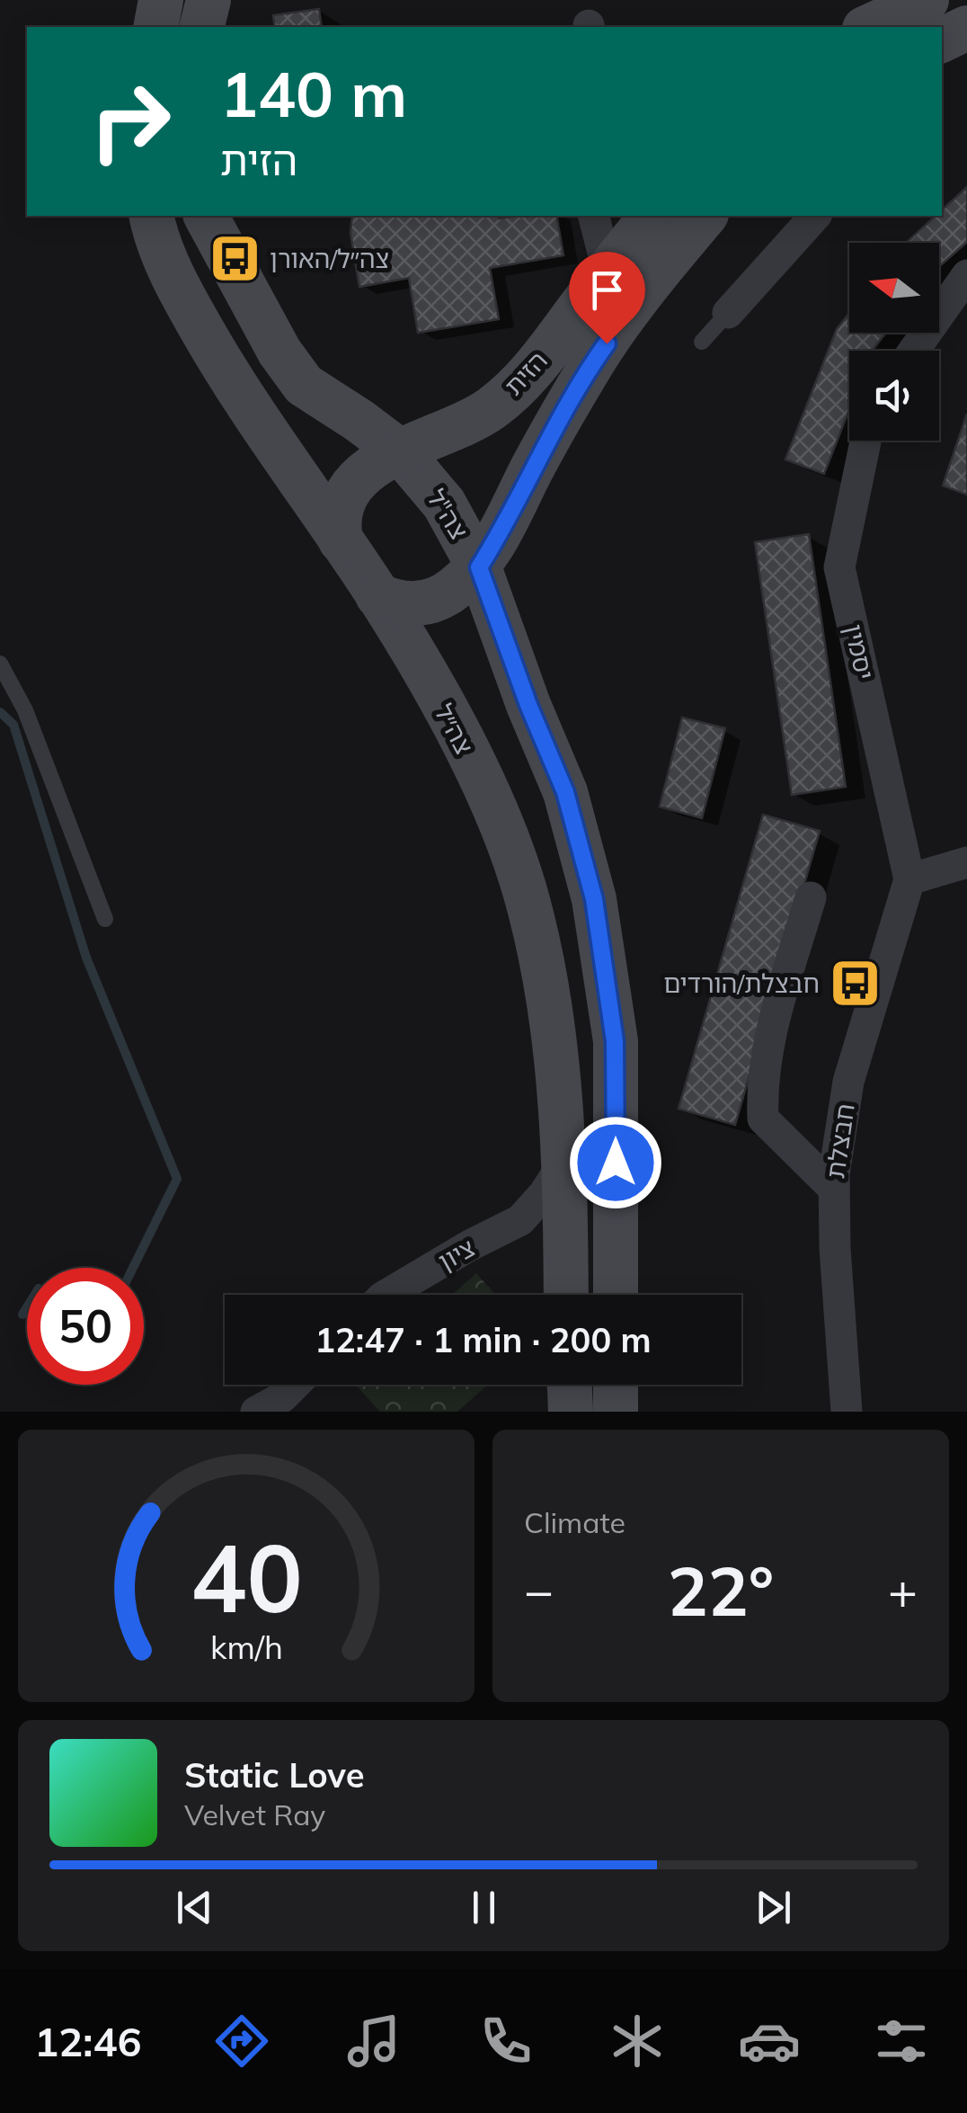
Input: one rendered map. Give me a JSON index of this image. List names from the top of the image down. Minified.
{"streets":{"main road":["הזית","צה\"ל","צה״ל"],"street":["יסמין","חבצלת","ציון"]},"crossings":[["הזית","צה\"ל"],["הזית","צה״ל"],["צה\"ל","צה״ל"],["יסמין","חבצלת"],["צה״ל","ציון"]],"places":{"bus stop":["צה״ל/האורן","חבצלת/הורדים"]},"north":"left","page":{"turn":["140 m","הזית"],"limit":"50","trip":"12:47 · 1 min · 200 m","tile":"Climate","heat":["−","22°","+"],"song":["Static Love","Velvet Ray"],"tabs":"12:46","gauge":["40","km/h"]}}
